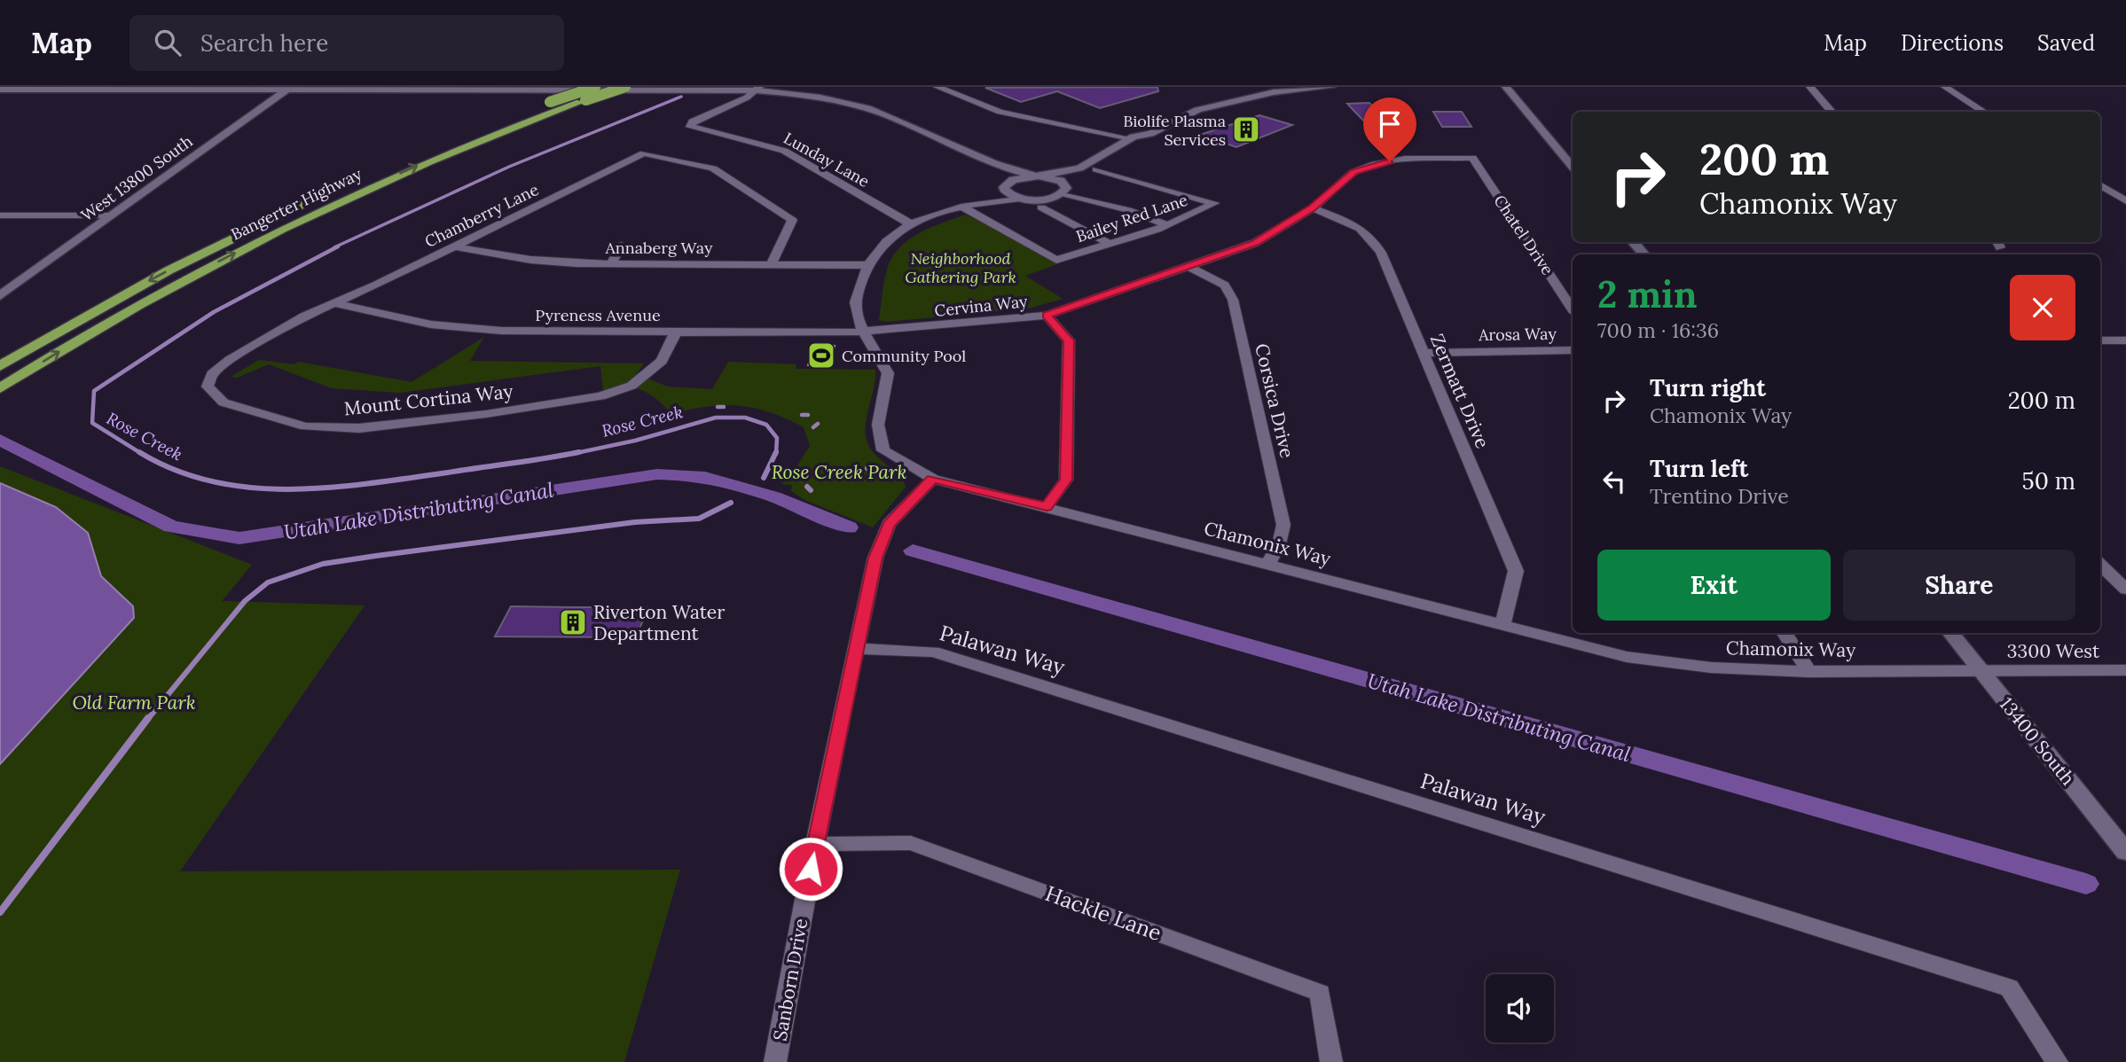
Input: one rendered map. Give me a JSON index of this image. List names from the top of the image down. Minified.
{"streets":{"highway":["Bangerter Highway"],"street":["Lunday Lane","West 13800 South","Chamberry Lane","Bailey Red Lane","Chatel Drive","Annaberg Way","Cervina Way","Pyreness Avenue","Arosa Way","Zermatt Drive","Mount Cortina Way","Corsica Drive","Chamonix Way","Palawan Way","3300 West","13400 South","Hackle Lane","Sanborn Drive"]},"crossings":[["Lunday Lane","Chamonix Way"],["Chamberry Lane","Annaberg Way"],["Chamberry Lane","Pyreness Avenue"],["Chamberry Lane","Mount Cortina Way"],["Bailey Red Lane","Chamonix Way"],["Chatel Drive","Cervina Way"],["Annaberg Way","Chamonix Way"],["Cervina Way","Pyreness Avenue"],["Cervina Way","Zermatt Drive"],["Cervina Way","Corsica Drive"],["Cervina Way","Chamonix Way"],["Pyreness Avenue","Mount Cortina Way"],["Pyreness Avenue","Chamonix Way"],["Arosa Way","Zermatt Drive"],["Zermatt Drive","Chamonix Way"],["Corsica Drive","Chamonix Way"],["Chamonix Way","3300 West"],["Chamonix Way","13400 South"],["Chamonix Way","Sanborn Drive"],["Palawan Way","Sanborn Drive"],["3300 West","13400 South"],["Hackle Lane","Sanborn Drive"]],"water":["Rose Creek","Utah Lake Distributing Canal"],"parks":["Neighborhood Gathering Park","Rose Creek Park","Old Farm Park"],"places":{"building":["Biolife Plasma Services","Riverton Water Department"],"sports":["Community Pool"]},"page":{"header":"Map","search":"Search here","nav":["Map","Directions","Saved"],"turn":["200 m","Chamonix Way"],"heading":["2 min","700 m · 16:36"],"list":[{"name":"Turn right","note":"Chamonix Way","value":"200 m"},{"name":"Turn left","note":"Trentino Drive","value":"50 m"}],"buttons":["Exit","Share"]}}
